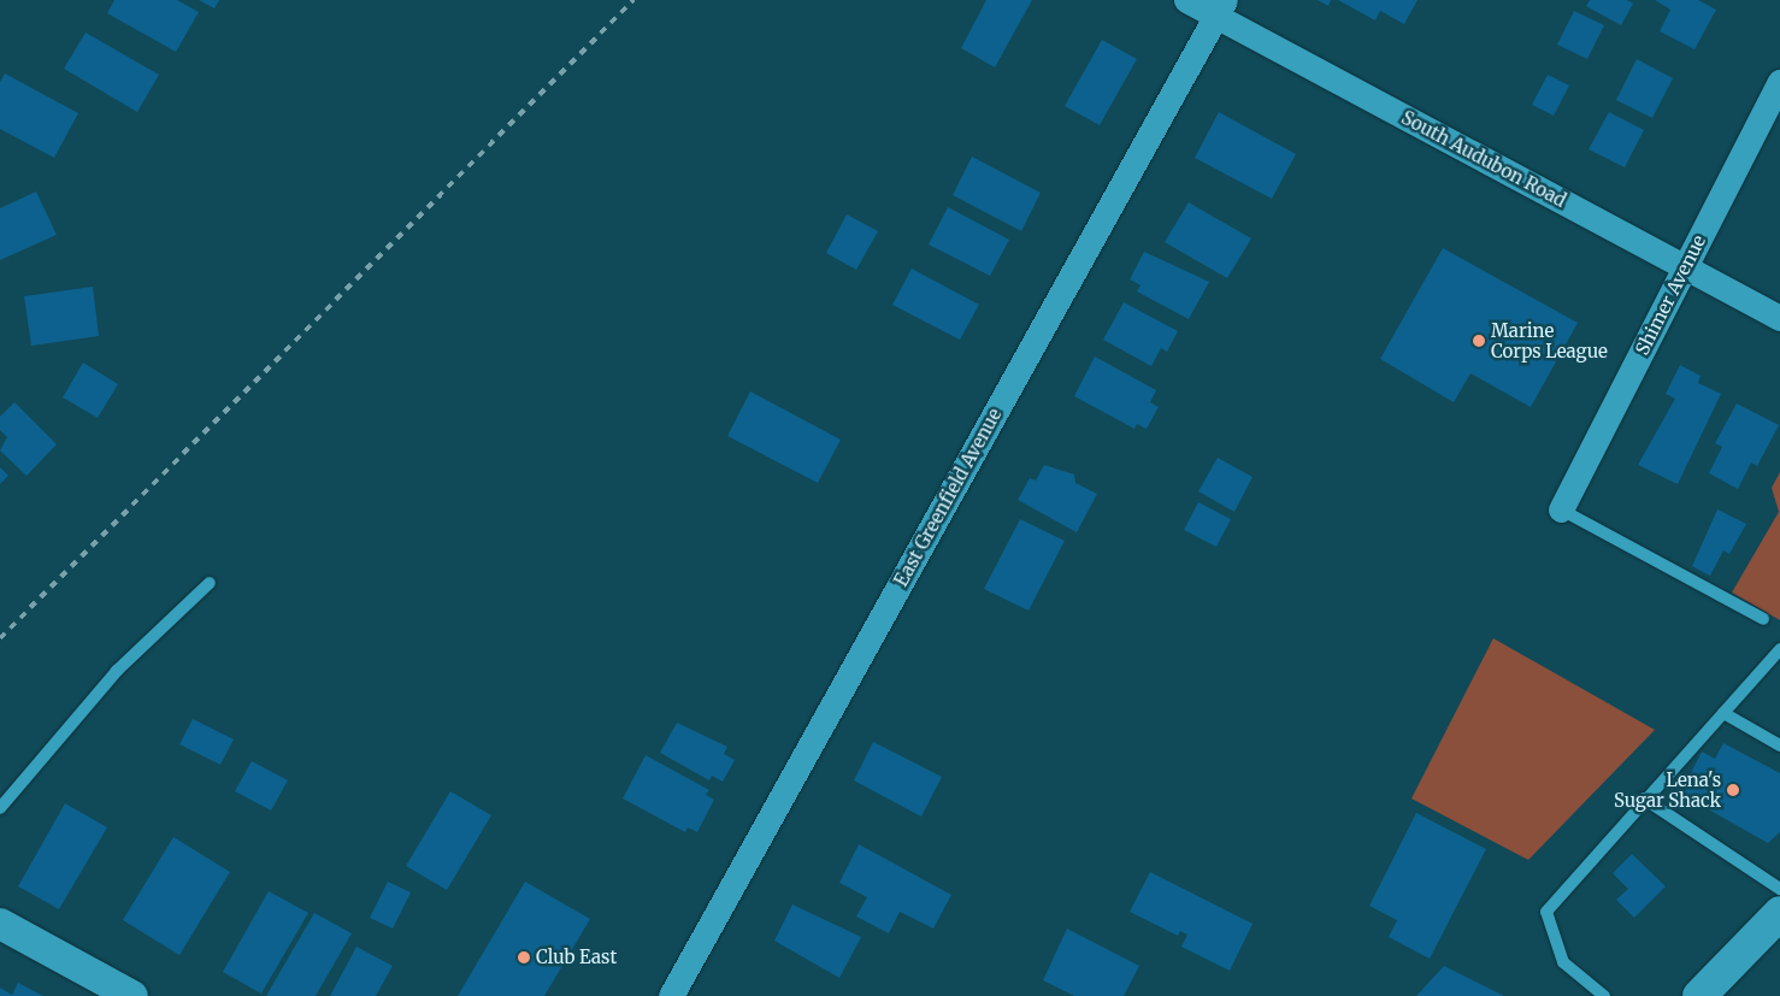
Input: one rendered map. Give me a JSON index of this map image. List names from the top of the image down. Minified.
{"streets":{"street":["South Audubon Road","Shimer Avenue","East Greenfield Avenue"]},"crossings":[["South Audubon Road","Shimer Avenue"],["South Audubon Road","East Greenfield Avenue"]],"places":["Marine Corps League","Lena's Sugar Shack","Club East"]}
